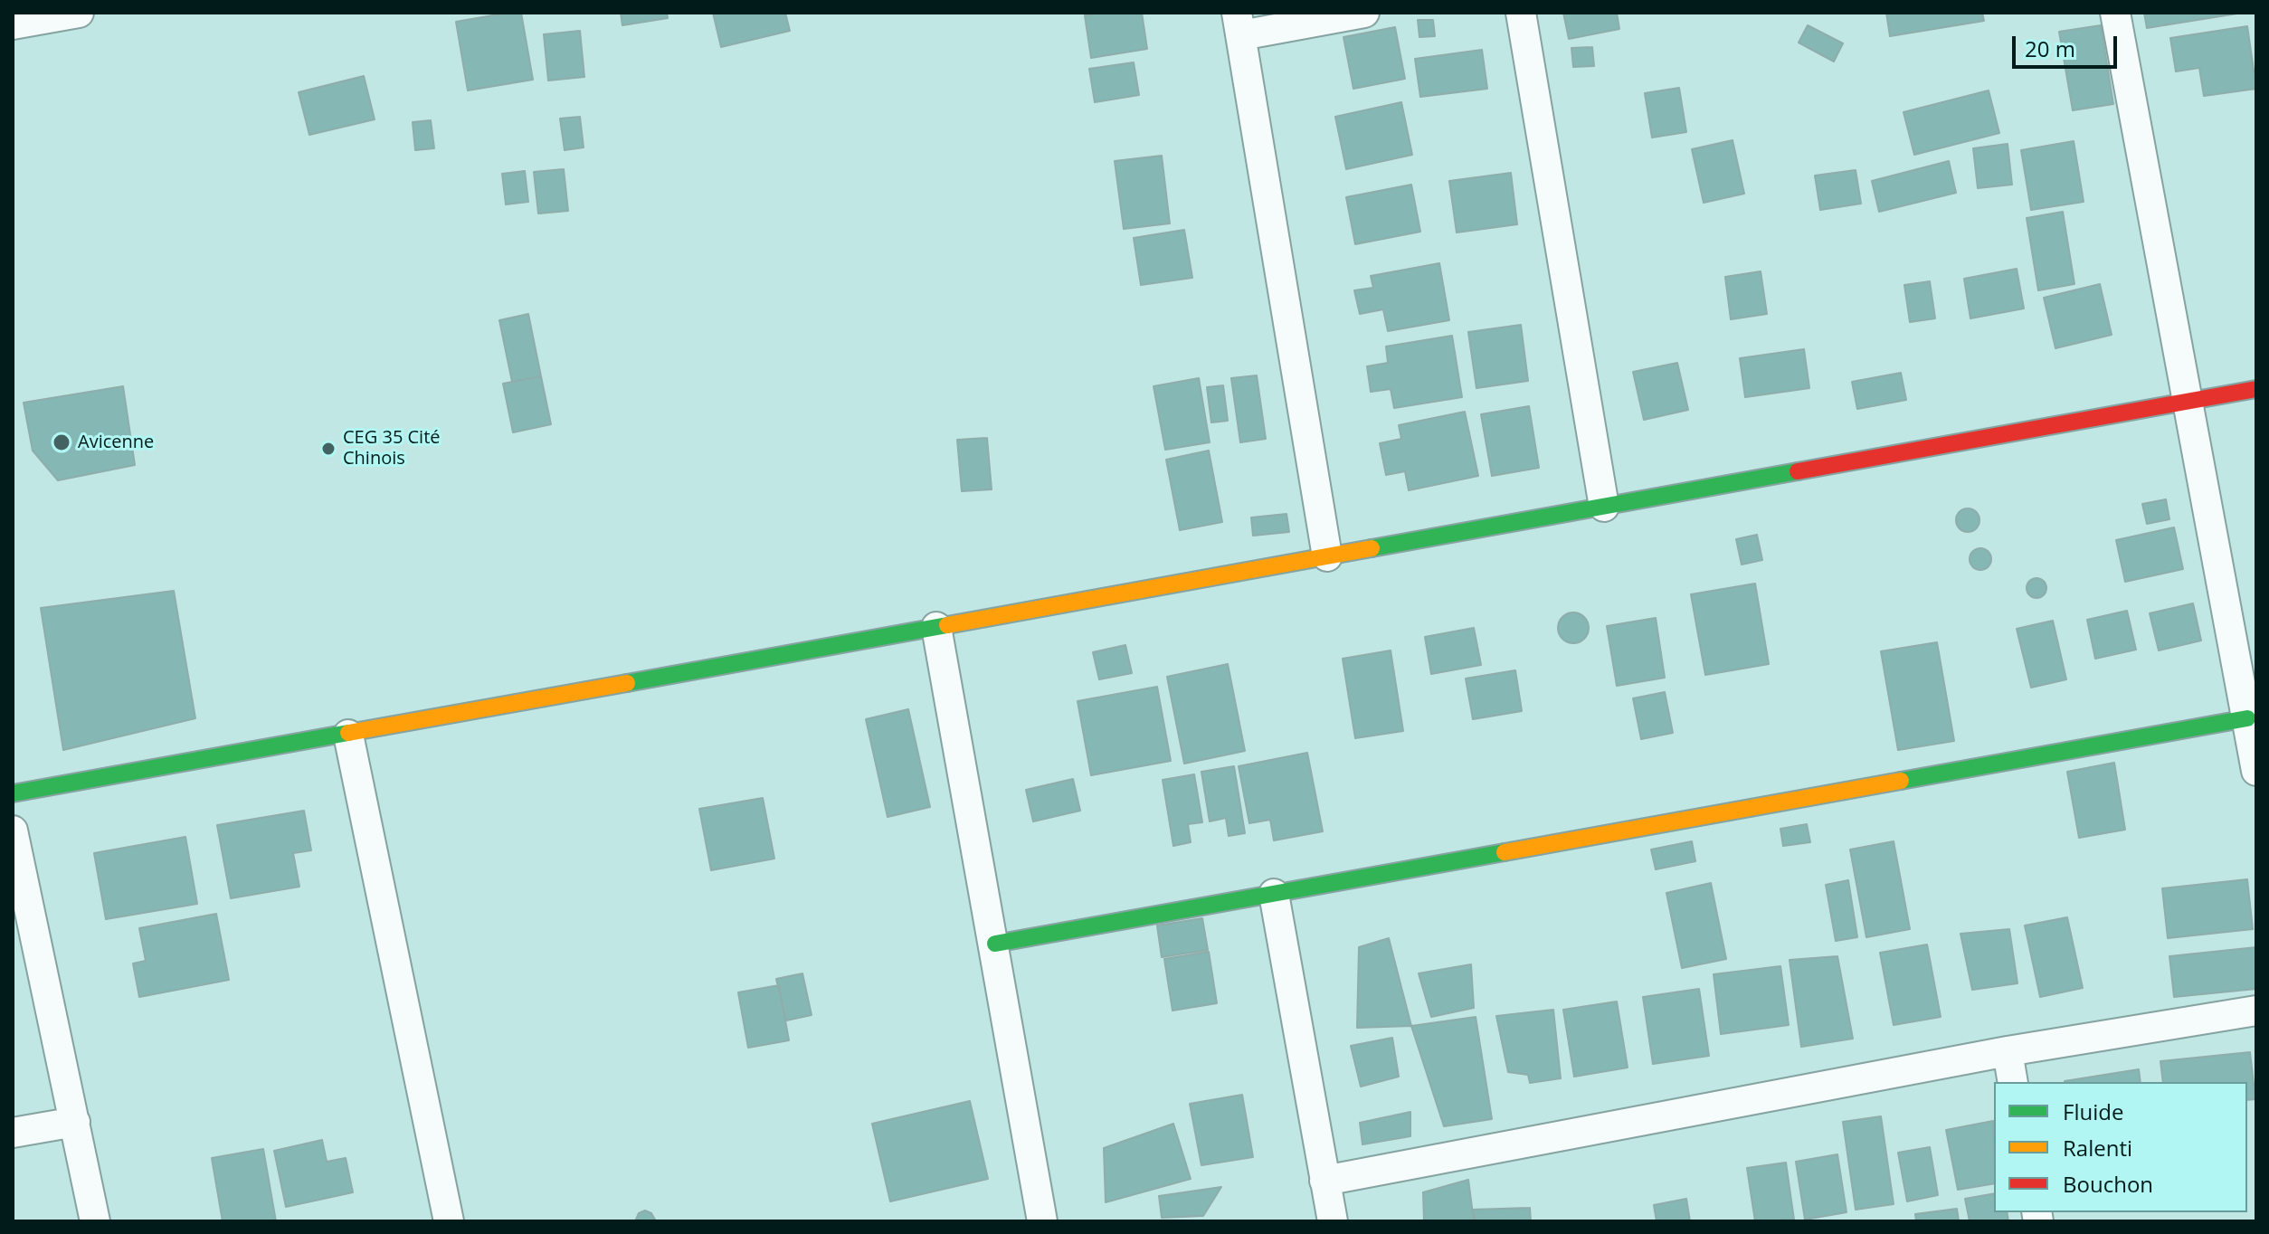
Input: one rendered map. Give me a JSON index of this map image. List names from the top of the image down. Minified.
{"places":["Avicenne","CEG 35 Cité Chinois"],"legend":["Fluide","Ralenti","Bouchon"],"scale_bar":"20 m"}
